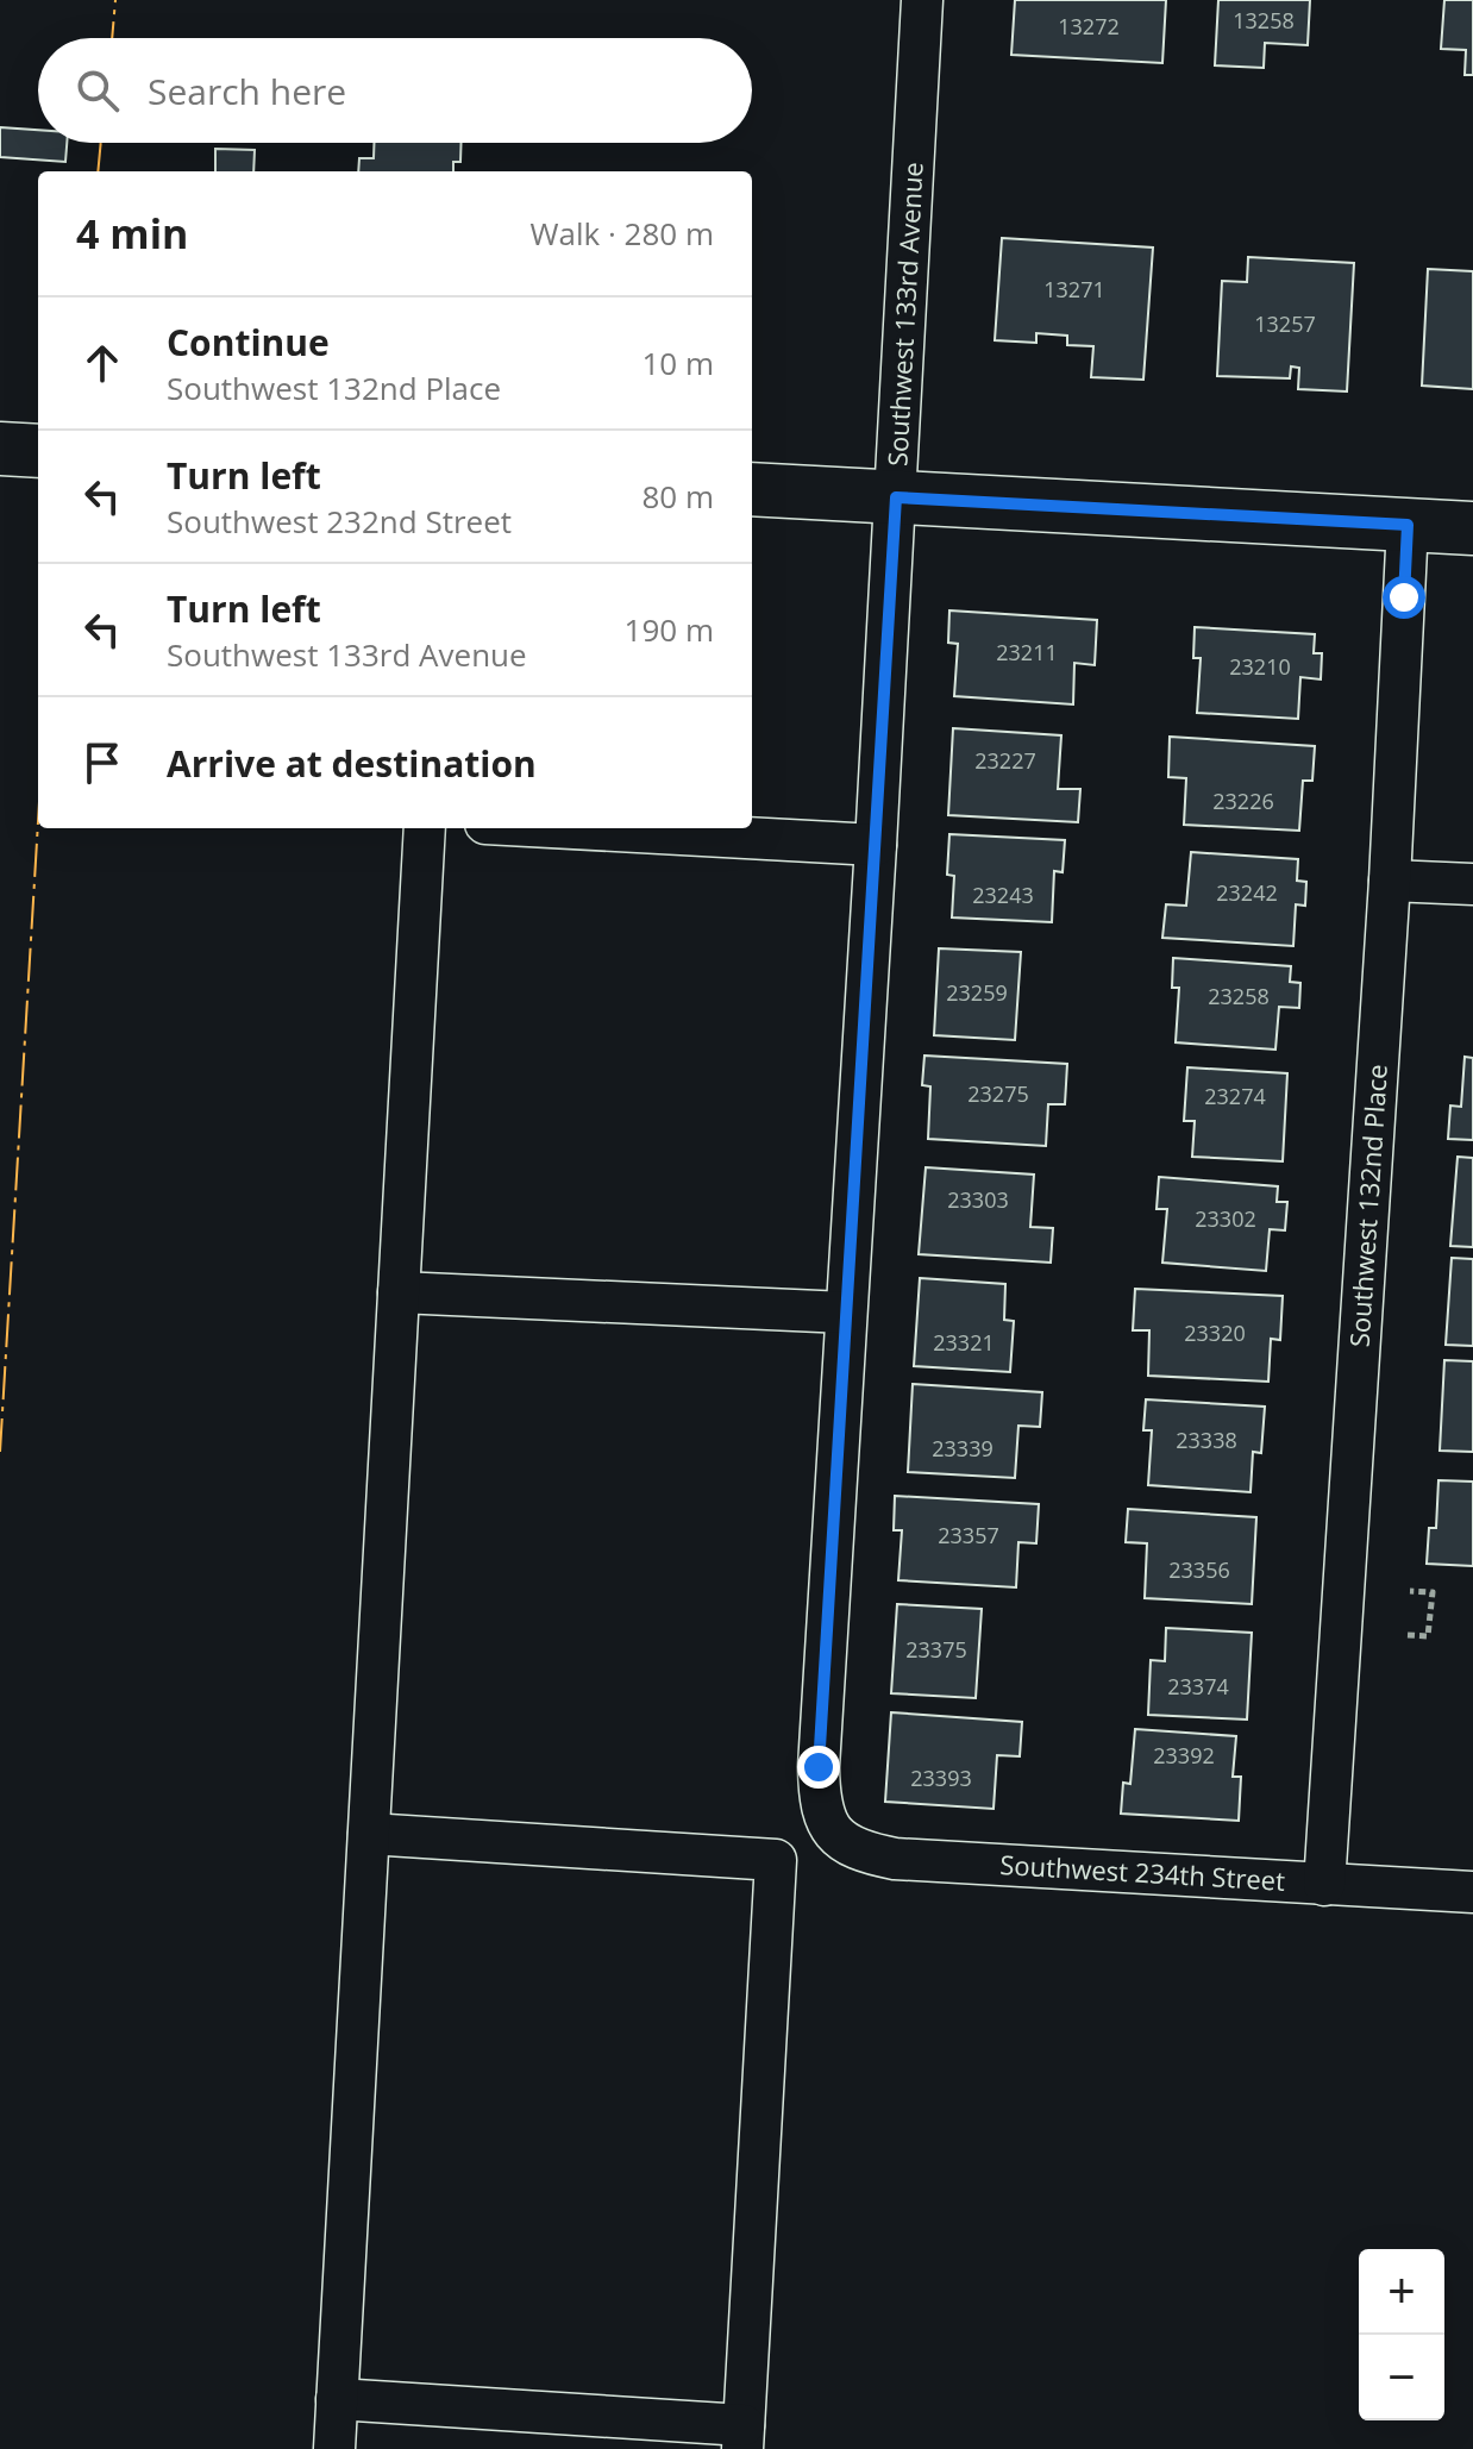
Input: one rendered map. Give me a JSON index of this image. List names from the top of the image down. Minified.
{"streets":{"street":["Southwest 133rd Avenue","Southwest 132nd Place","Southwest 234th Street"]},"crossings":[["Southwest 133rd Avenue","Southwest 234th Street"],["Southwest 132nd Place","Southwest 234th Street"]],"house_numbers":["13258","13272","13271","13257","23211","23210","23227","23226","23242","23243","23259","23258","23275","23274","23303","23302","23320","23321","23338","23339","23357","23356","23375","23374","23392","23393"],"page":{"search":"Search here","heading":["4 min","Walk · 280 m"],"list":[["Continue","Southwest 132nd Place","10 m"],["Turn left","Southwest 232nd Street","80 m"],["Turn left","Southwest 133rd Avenue","190 m"],"Arrive at destination"],"map_buttons":["+","−"]}}
